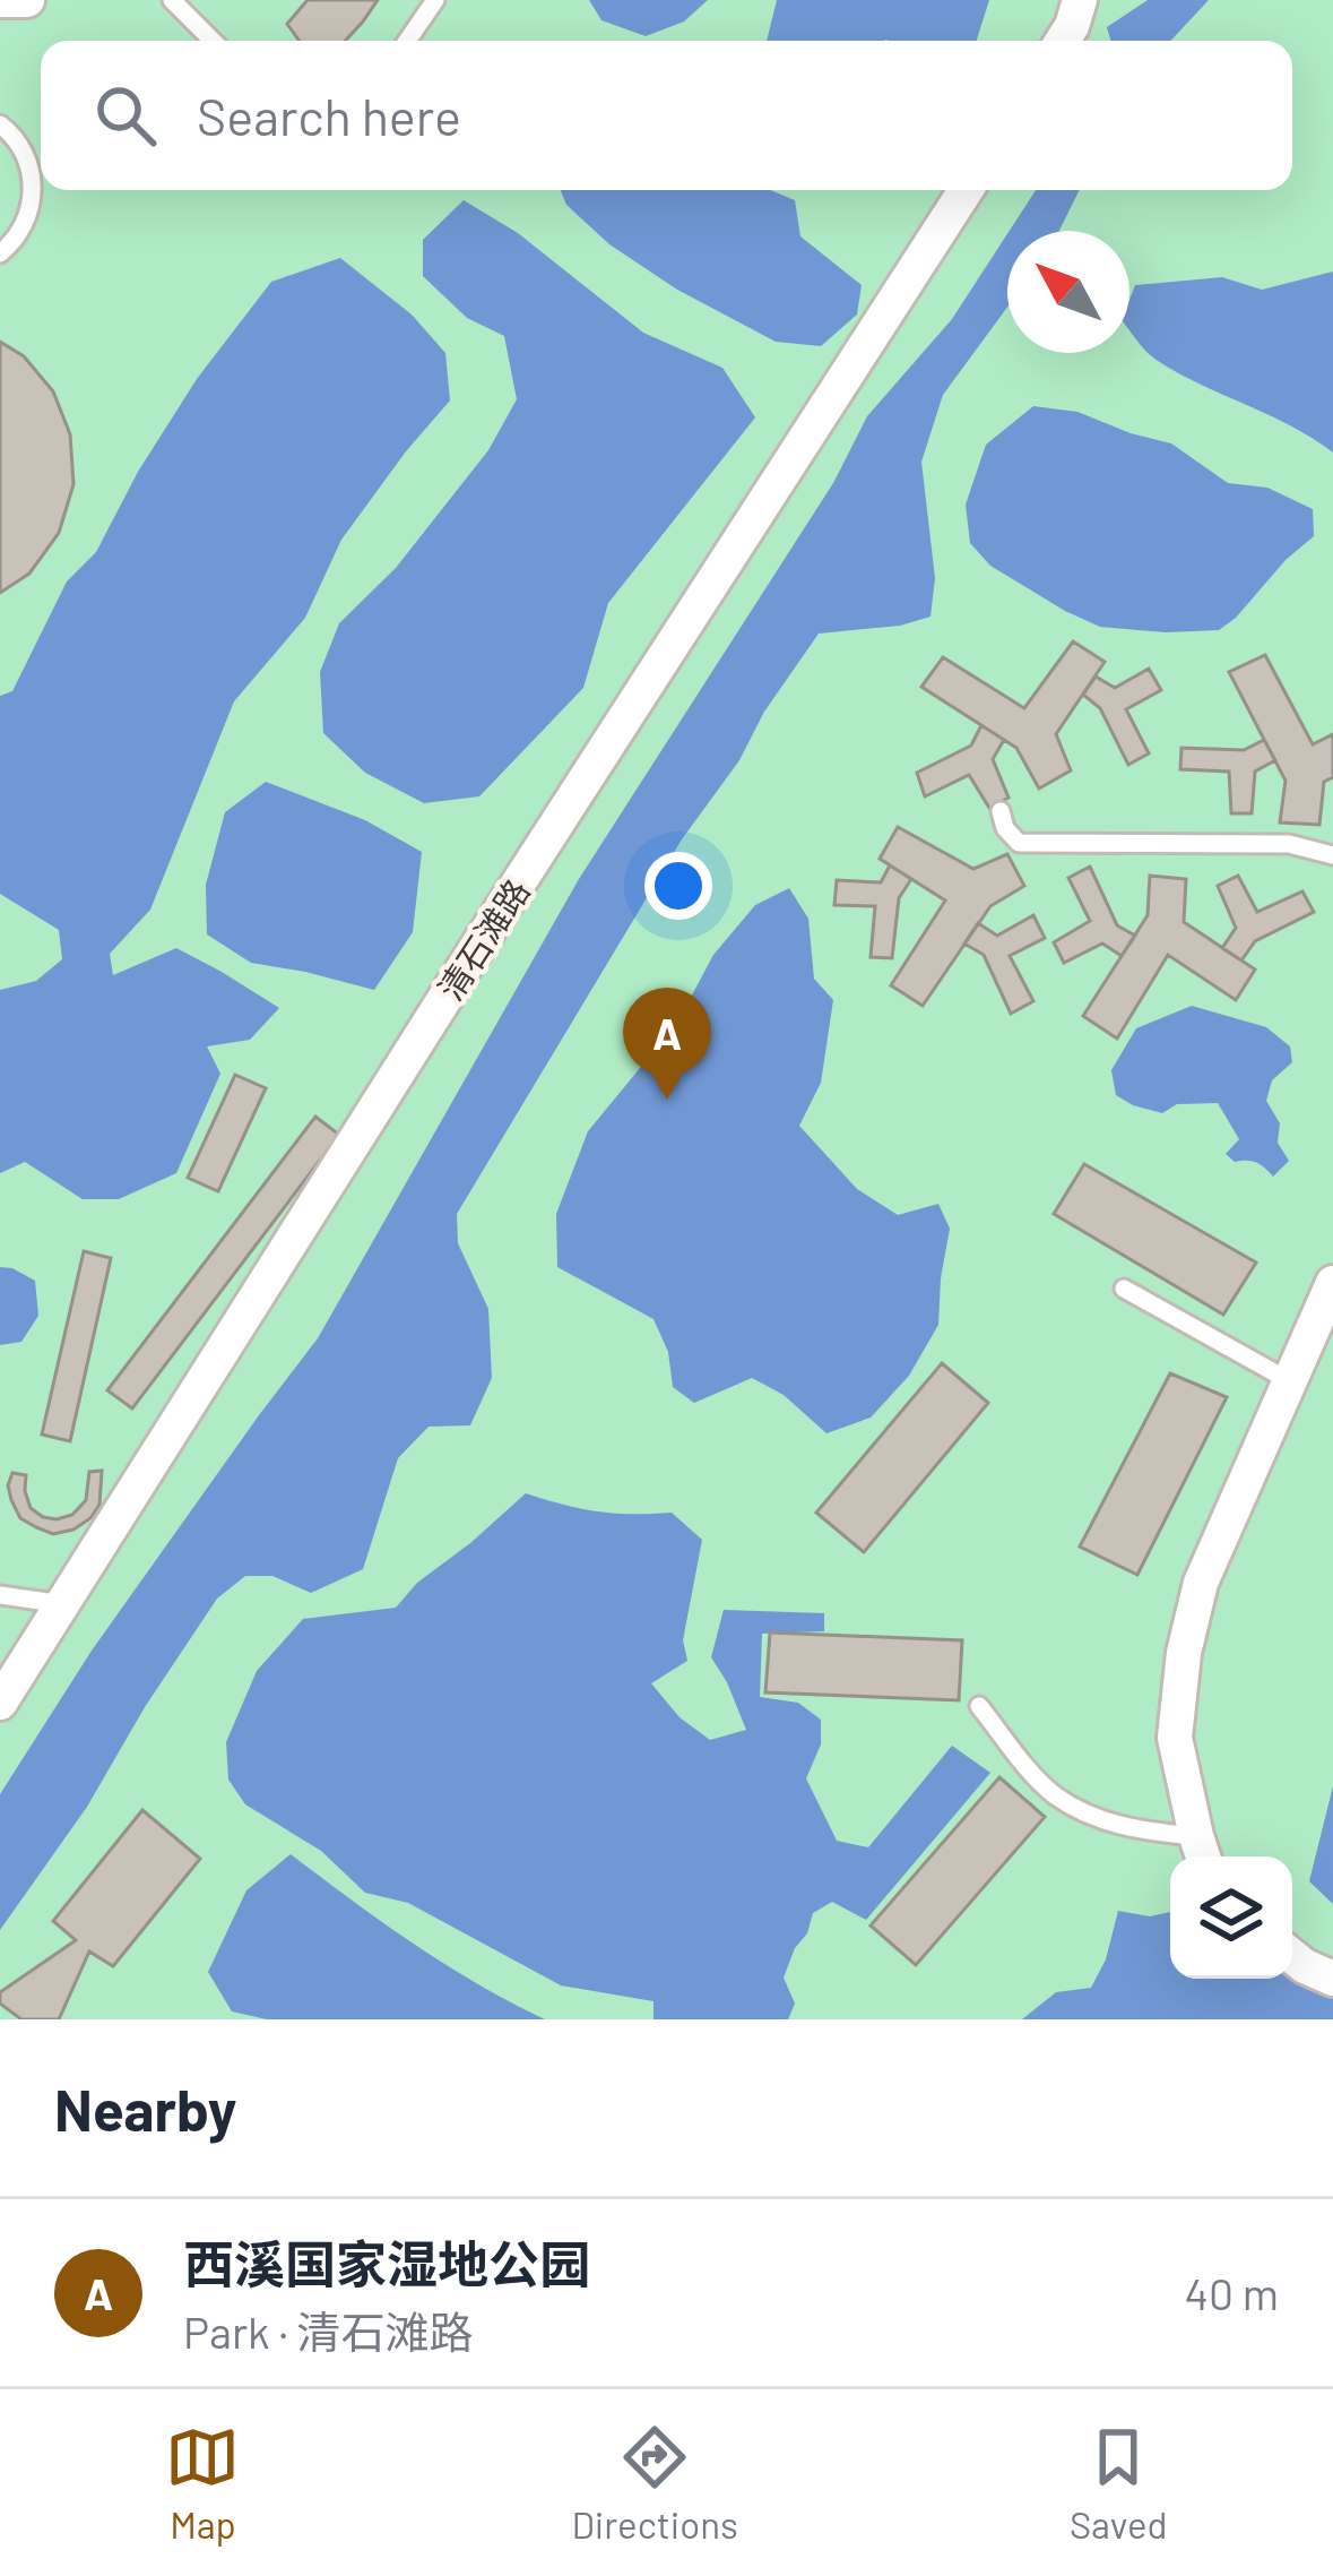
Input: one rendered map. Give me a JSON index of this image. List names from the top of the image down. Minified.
{"streets":{"street":["清石滩路"]},"north":"top left","page":{"search":"Search here","pins":"A","heading":"Nearby","list":[{"mark":"A","name":"西溪国家湿地公园","note":"Park · 清石滩路","value":"40 m"}],"nav":["Map","Directions","Saved"]}}
